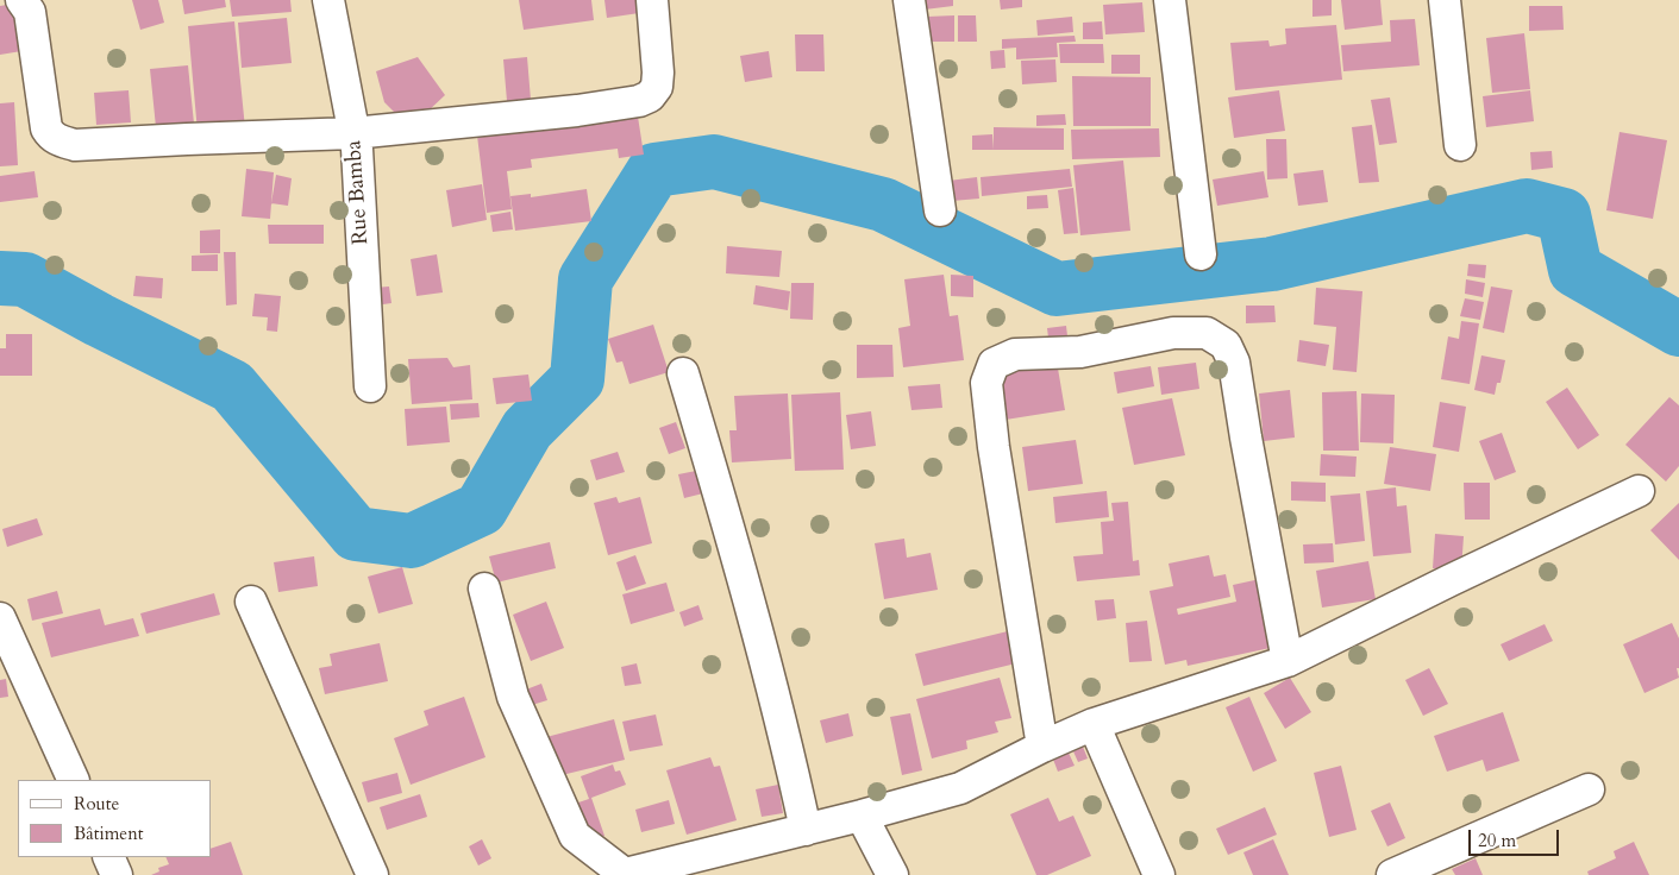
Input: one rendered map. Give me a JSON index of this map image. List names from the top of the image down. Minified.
{"streets":{"street":["Rue Bamba"]},"legend":["Route","Bâtiment"],"scale_bar":"20 m"}
